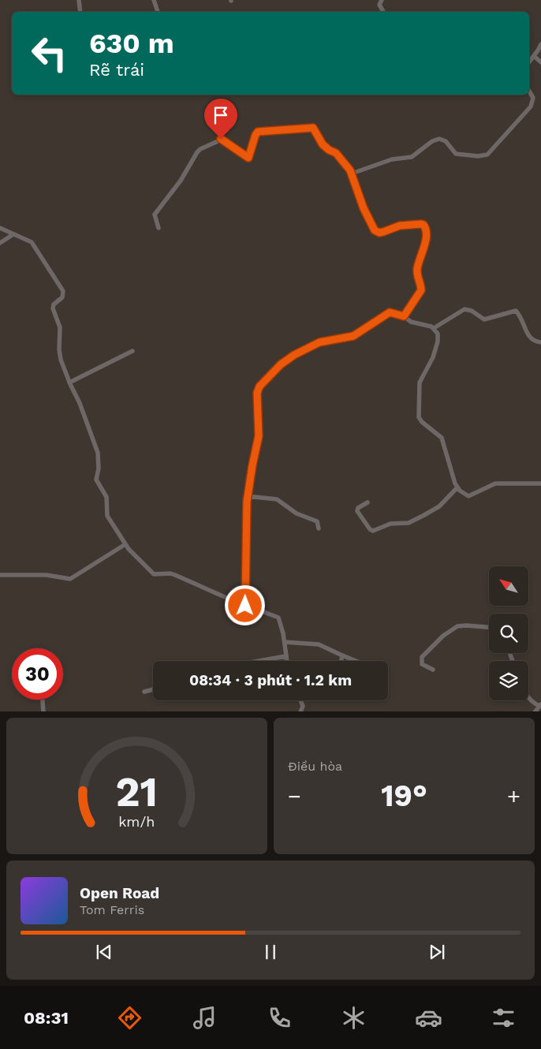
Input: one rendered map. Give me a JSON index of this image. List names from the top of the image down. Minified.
{"north":"top left","page":{"turn":["630 m","Rẽ trái"],"limit":"30","trip":"08:34 · 3 phút · 1.2 km","tile":"Điều hòa","heat":["−","19°","+"],"song":["Open Road","Tom Ferris"],"tabs":"08:31","gauge":["21","km/h"]}}
